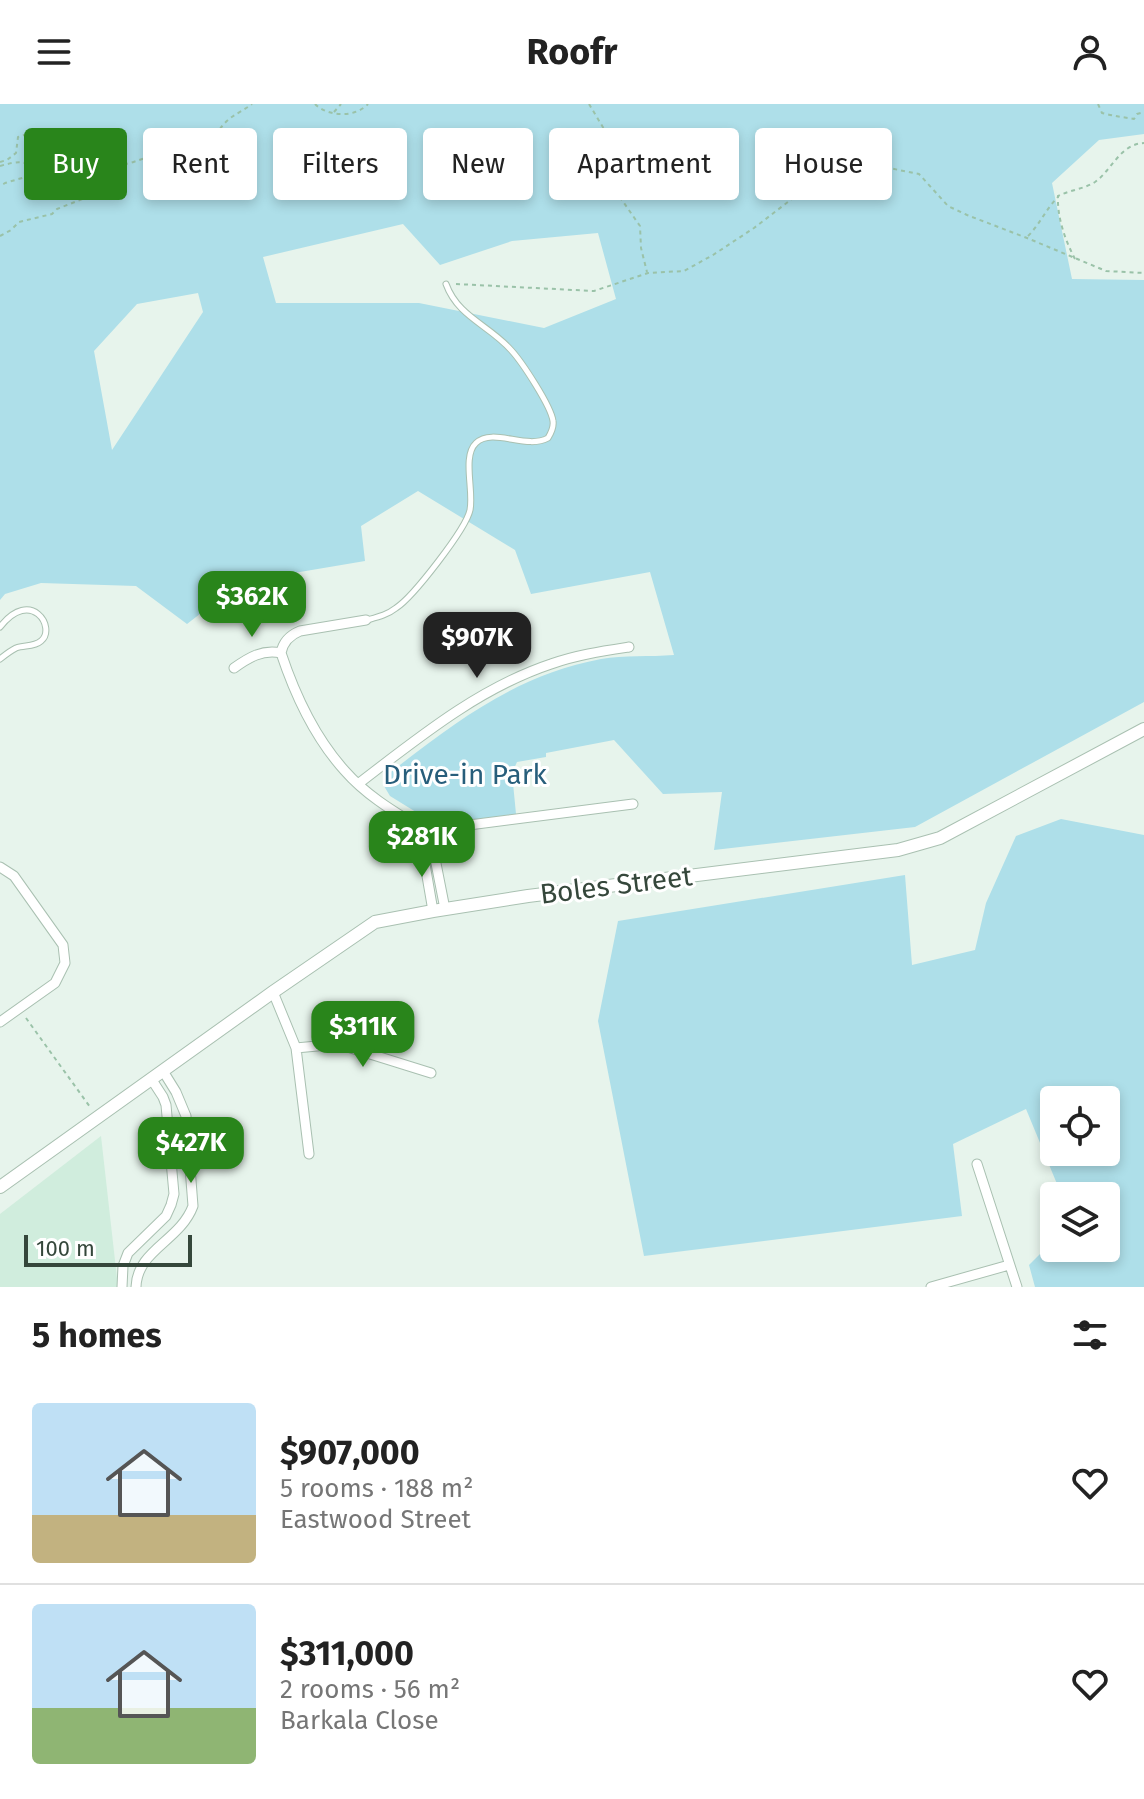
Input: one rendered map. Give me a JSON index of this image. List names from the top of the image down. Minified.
{"streets":{"street":["Boles Street"]},"parks":["Drive-in Park"],"scale_bar":"100 m","page":{"header":"Roofr","chip":["Buy","Rent","Filters","New","Apartment","House"],"price":["$362K","$907K","$281K","$311K","$427K"],"scale":"100 m","heading":"5 homes","list":[{"name":"$907,000","note":"5 rooms · 188 m² · Eastwood Street"},{"name":"$311,000","note":"2 rooms · 56 m² · Barkala Close"}]}}
